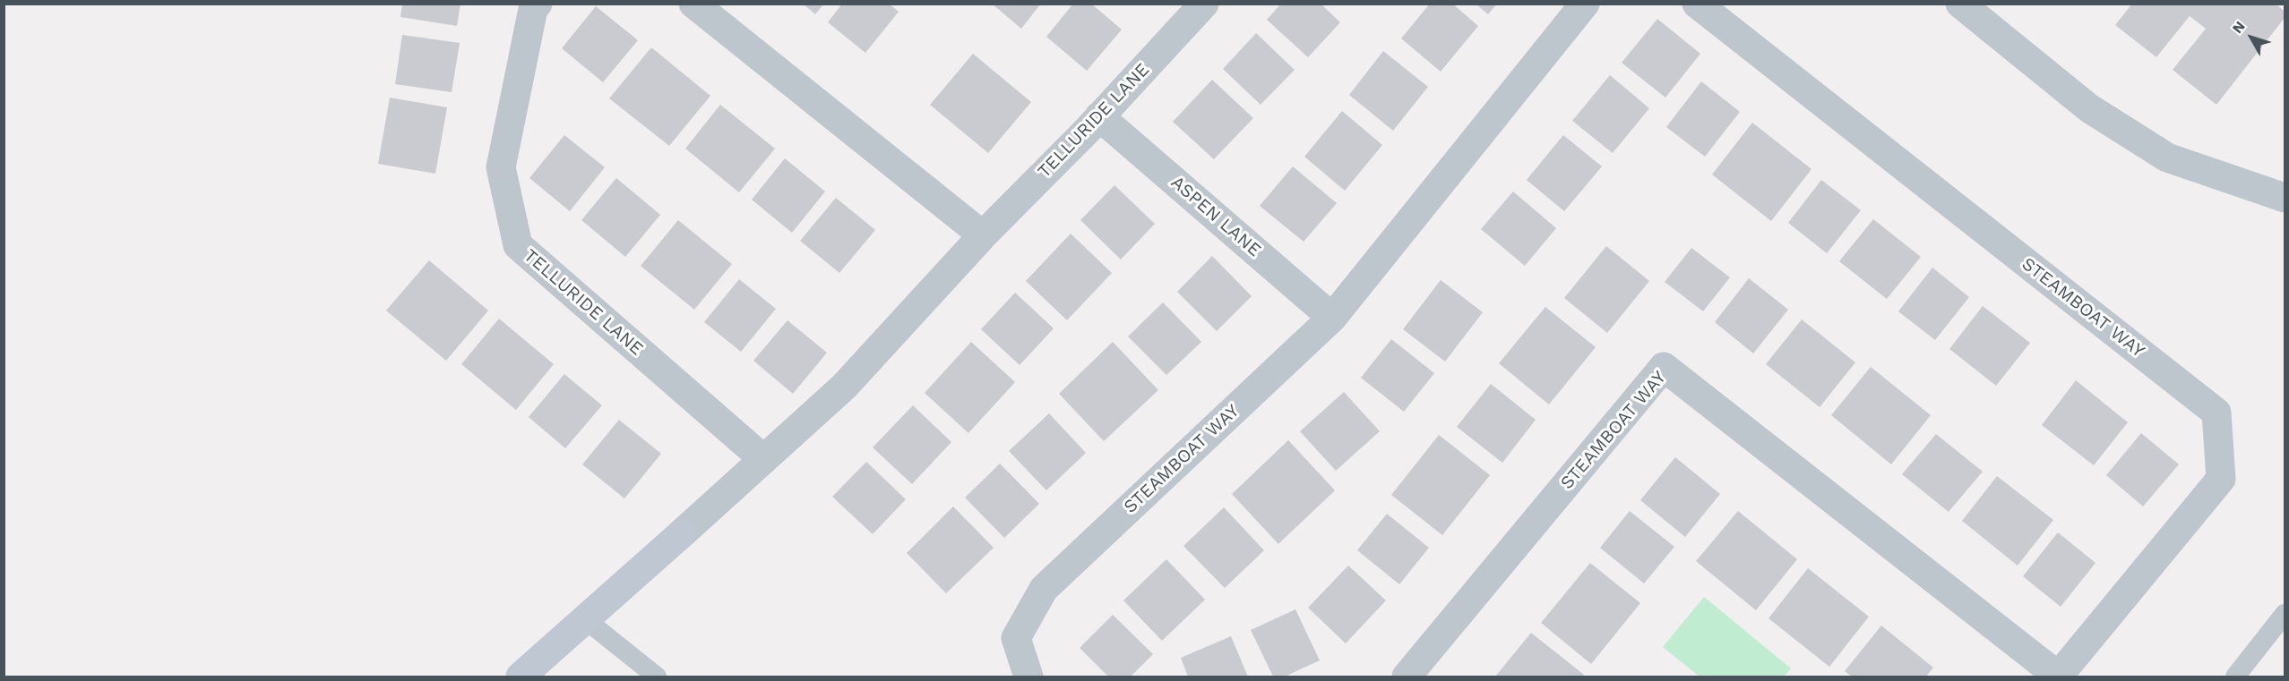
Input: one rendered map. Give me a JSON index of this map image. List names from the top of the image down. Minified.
{"streets":{"street":["TELLURIDE LANE","ASPEN LANE","STEAMBOAT WAY"]},"crossings":[["TELLURIDE LANE","ASPEN LANE"],["ASPEN LANE","STEAMBOAT WAY"]],"north":"top left"}
